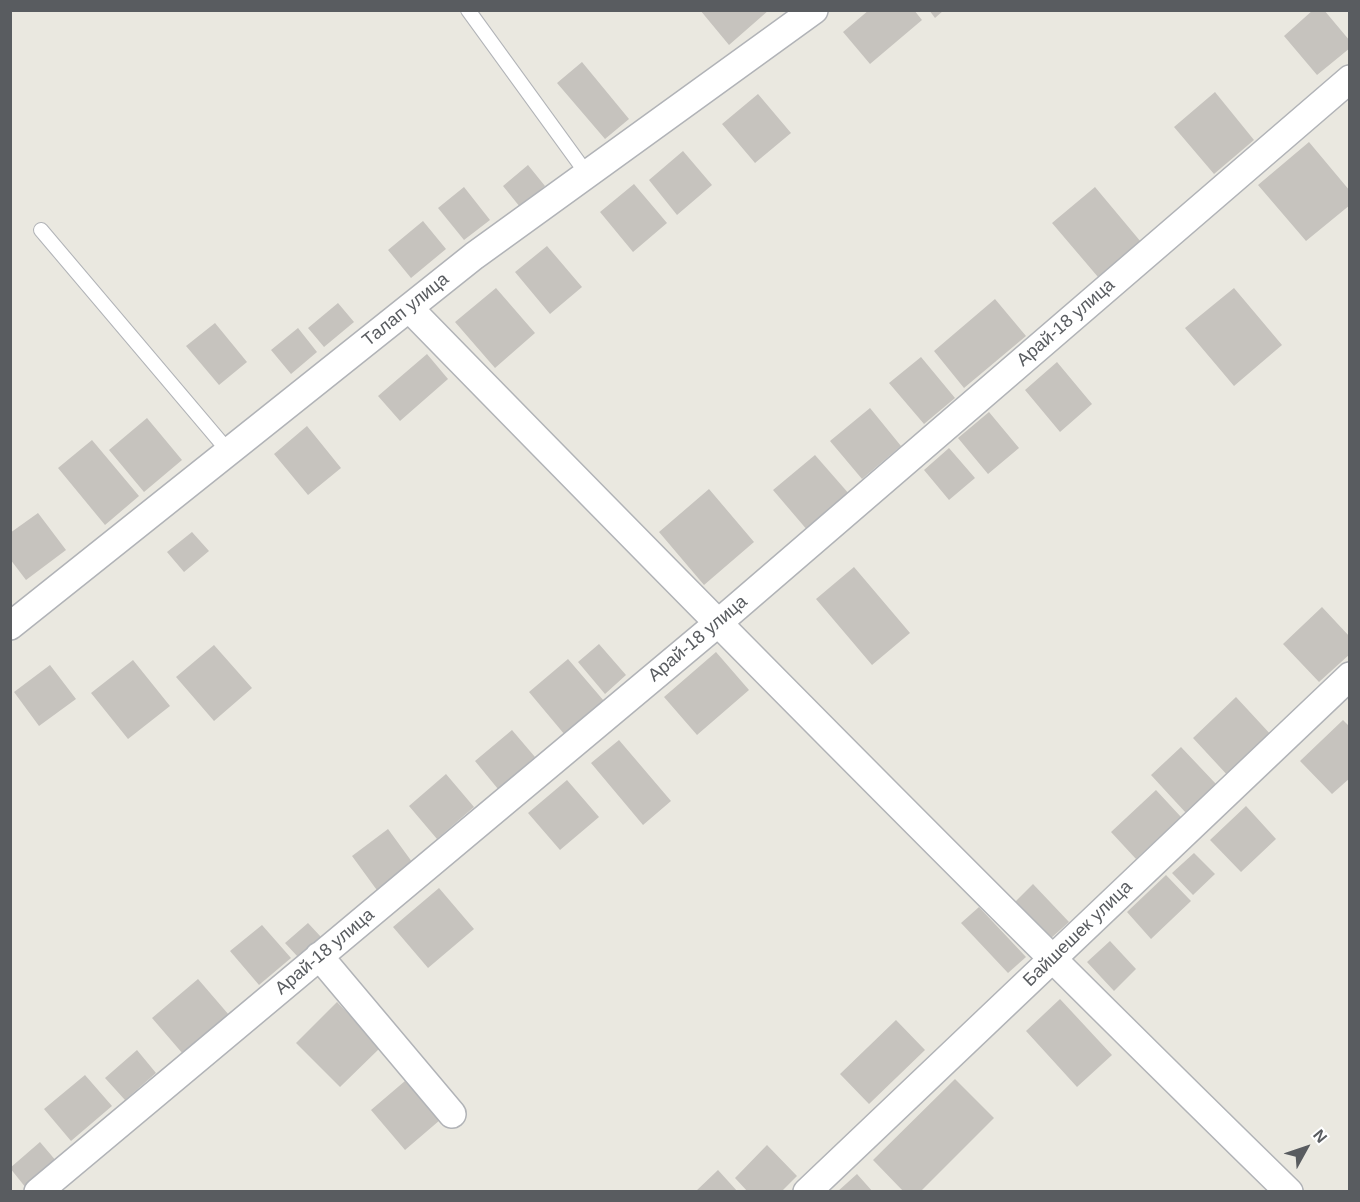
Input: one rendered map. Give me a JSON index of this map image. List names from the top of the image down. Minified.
{"streets":{"street":["Талап улица","Арай-18 улица","Байшешек улица"]},"north":"top right"}
